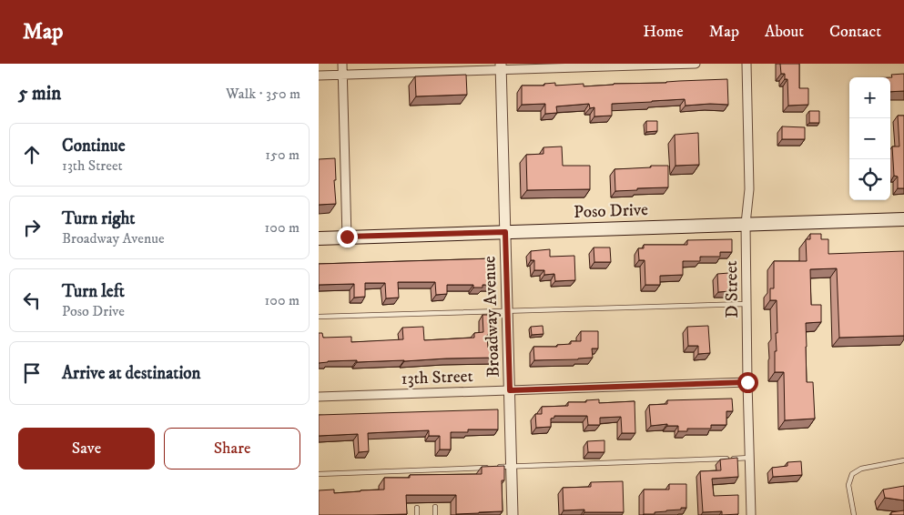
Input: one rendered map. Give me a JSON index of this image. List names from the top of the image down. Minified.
{"streets":{"main road":["Poso Drive"],"street":["D Street","Broadway Avenue","13th Street"]},"crossings":[["Poso Drive","D Street"],["Poso Drive","Broadway Avenue"],["D Street","13th Street"],["Broadway Avenue","13th Street"]],"page":{"header":"Map","nav":["Home","Map","About","Contact"],"heading":["5 min","Walk · 350 m"],"map_buttons":["+","−"],"list":[["Continue","13th Street","150 m"],["Turn right","Broadway Avenue","100 m"],["Turn left","Poso Drive","100 m"],"Arrive at destination"],"buttons":["Save","Share"]}}
